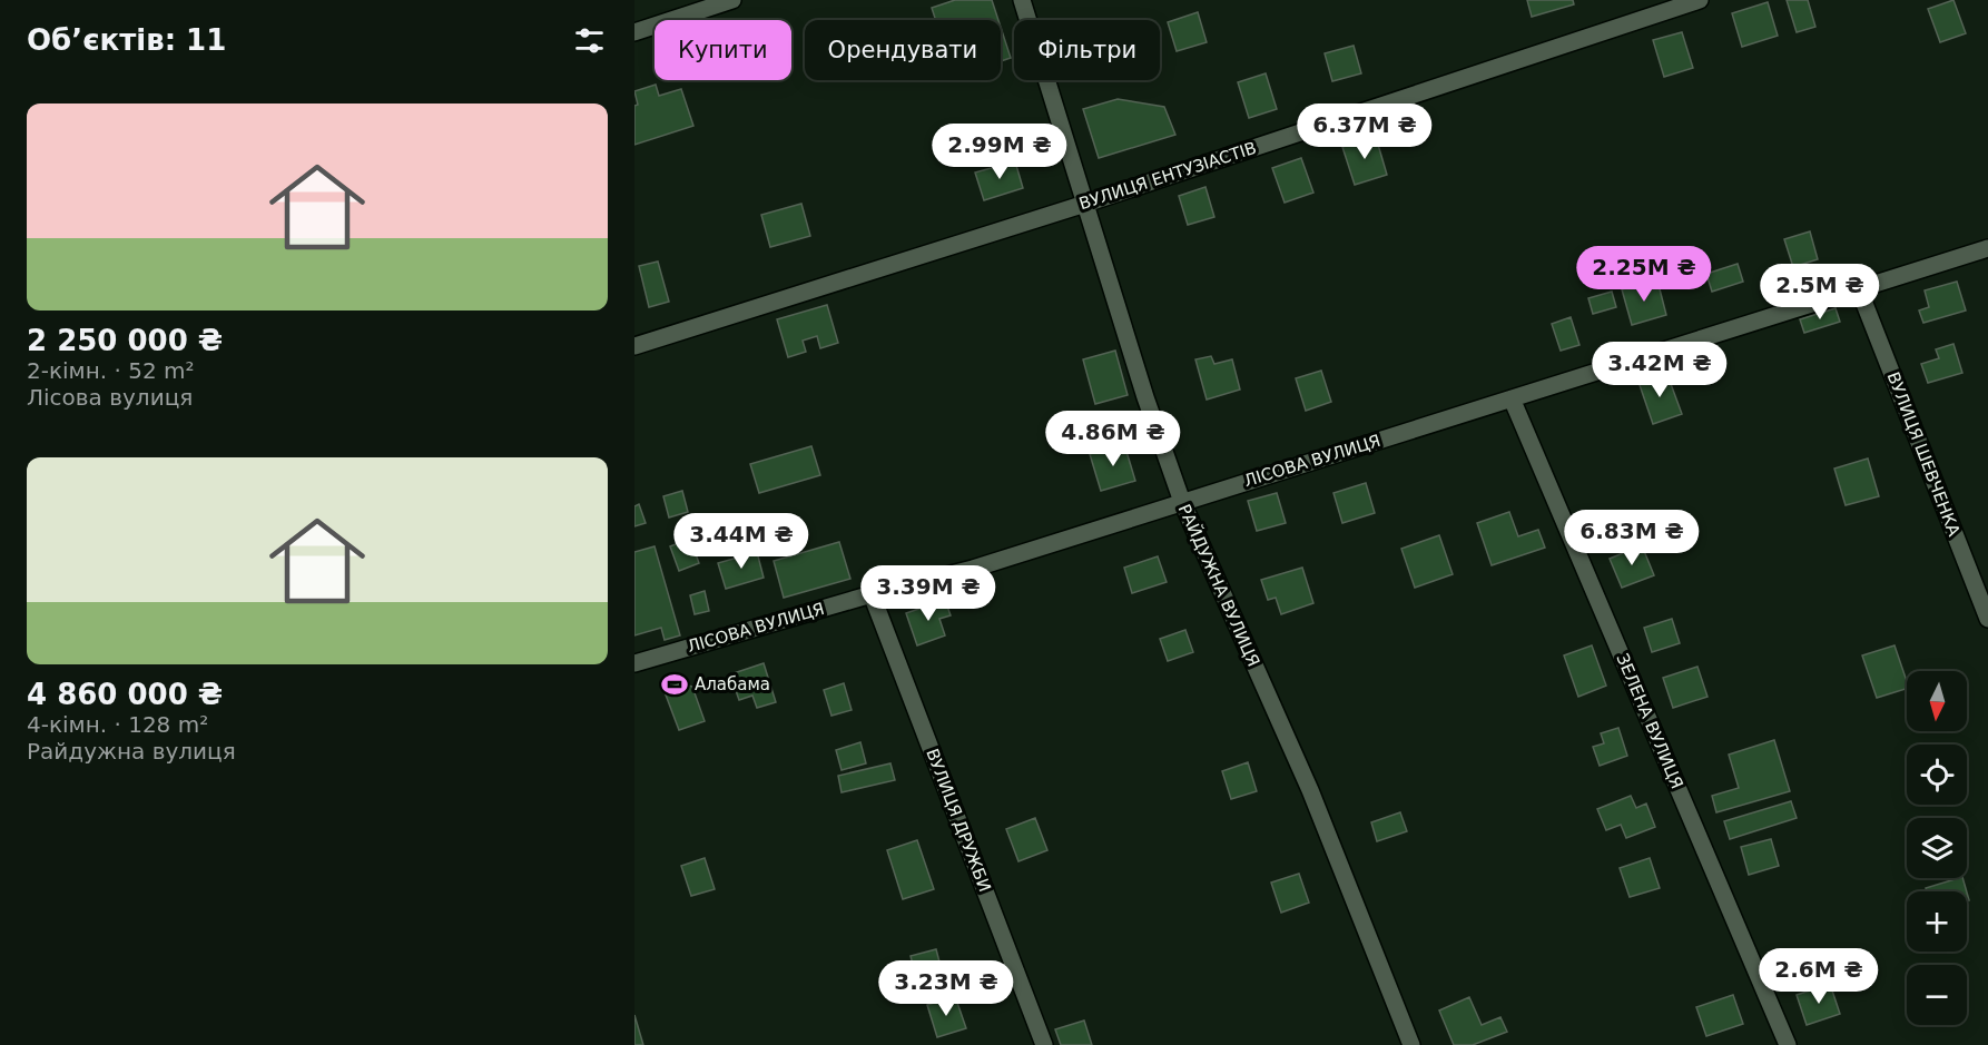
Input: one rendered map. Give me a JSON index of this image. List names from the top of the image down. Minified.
{"streets":{"street":["ВУЛИЦЯ ЕНТУЗІАСТІВ","ВУЛИЦЯ ШЕВЧЕНКА","ЛІСОВА ВУЛИЦЯ","РАЙДУЖНА ВУЛИЦЯ","ЗЕЛЕНА ВУЛИЦЯ","ВУЛИЦЯ ДРУЖБИ"]},"crossings":[["ВУЛИЦЯ ЕНТУЗІАСТІВ","РАЙДУЖНА ВУЛИЦЯ"],["ВУЛИЦЯ ШЕВЧЕНКА","ЛІСОВА ВУЛИЦЯ"],["ЛІСОВА ВУЛИЦЯ","РАЙДУЖНА ВУЛИЦЯ"],["ЛІСОВА ВУЛИЦЯ","ЗЕЛЕНА ВУЛИЦЯ"],["ЛІСОВА ВУЛИЦЯ","ВУЛИЦЯ ДРУЖБИ"]],"places":{"sports":["Алабама"]},"north":"bottom","page":{"heading":"Об’єктів: 11","chip":["Купити","Орендувати","Фільтри"],"list":[{"name":"2 250 000 ₴","note":"2-кімн. · 52 m² · Лісова вулиця"},{"name":"4 860 000 ₴","note":"4-кімн. · 128 m² · Райдужна вулиця"}],"price":["6.37M ₴","2.99M ₴","2.25M ₴","2.5M ₴","3.42M ₴","4.86M ₴","6.83M ₴","3.44M ₴","3.39M ₴","2.6M ₴","3.23M ₴"],"map_buttons":["+","−"]}}
